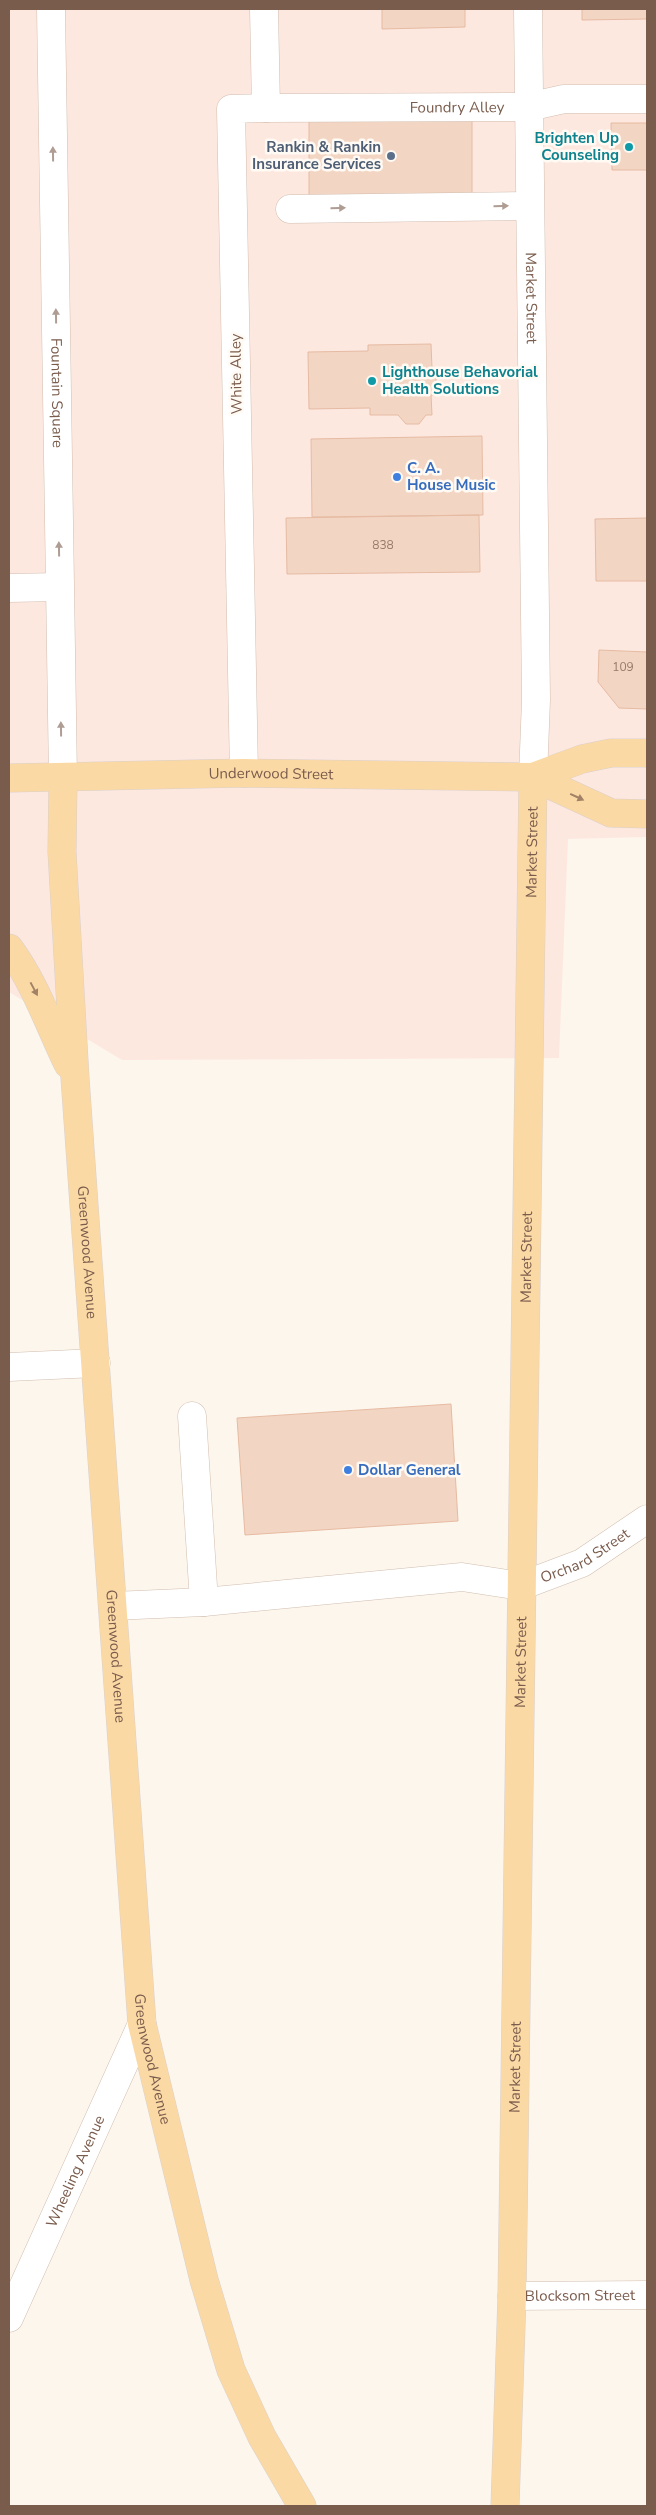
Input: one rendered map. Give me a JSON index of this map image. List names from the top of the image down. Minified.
{"streets":{"main road":["Market Street","Underwood Street","Greenwood Avenue"],"street":["Foundry Alley","White Alley","Fountain Square","Orchard Street","Wheeling Avenue","Blocksom Street"]},"crossings":[["Foundry Alley","Market Street"],["Foundry Alley","White Alley"],["Market Street","Underwood Street"],["Market Street","Orchard Street"],["Market Street","Blocksom Street"],["White Alley","Underwood Street"],["Fountain Square","Underwood Street"],["Fountain Square","Greenwood Avenue"],["Underwood Street","Greenwood Avenue"],["Greenwood Avenue","Wheeling Avenue"]],"one_way":["Fountain Square"],"places":["Brighten Up Counseling","Rankin & Rankin Insurance Services","Lighthouse Behavorial Health Solutions","C. A. House Music","Dollar General"],"house_numbers":["838","109"]}
